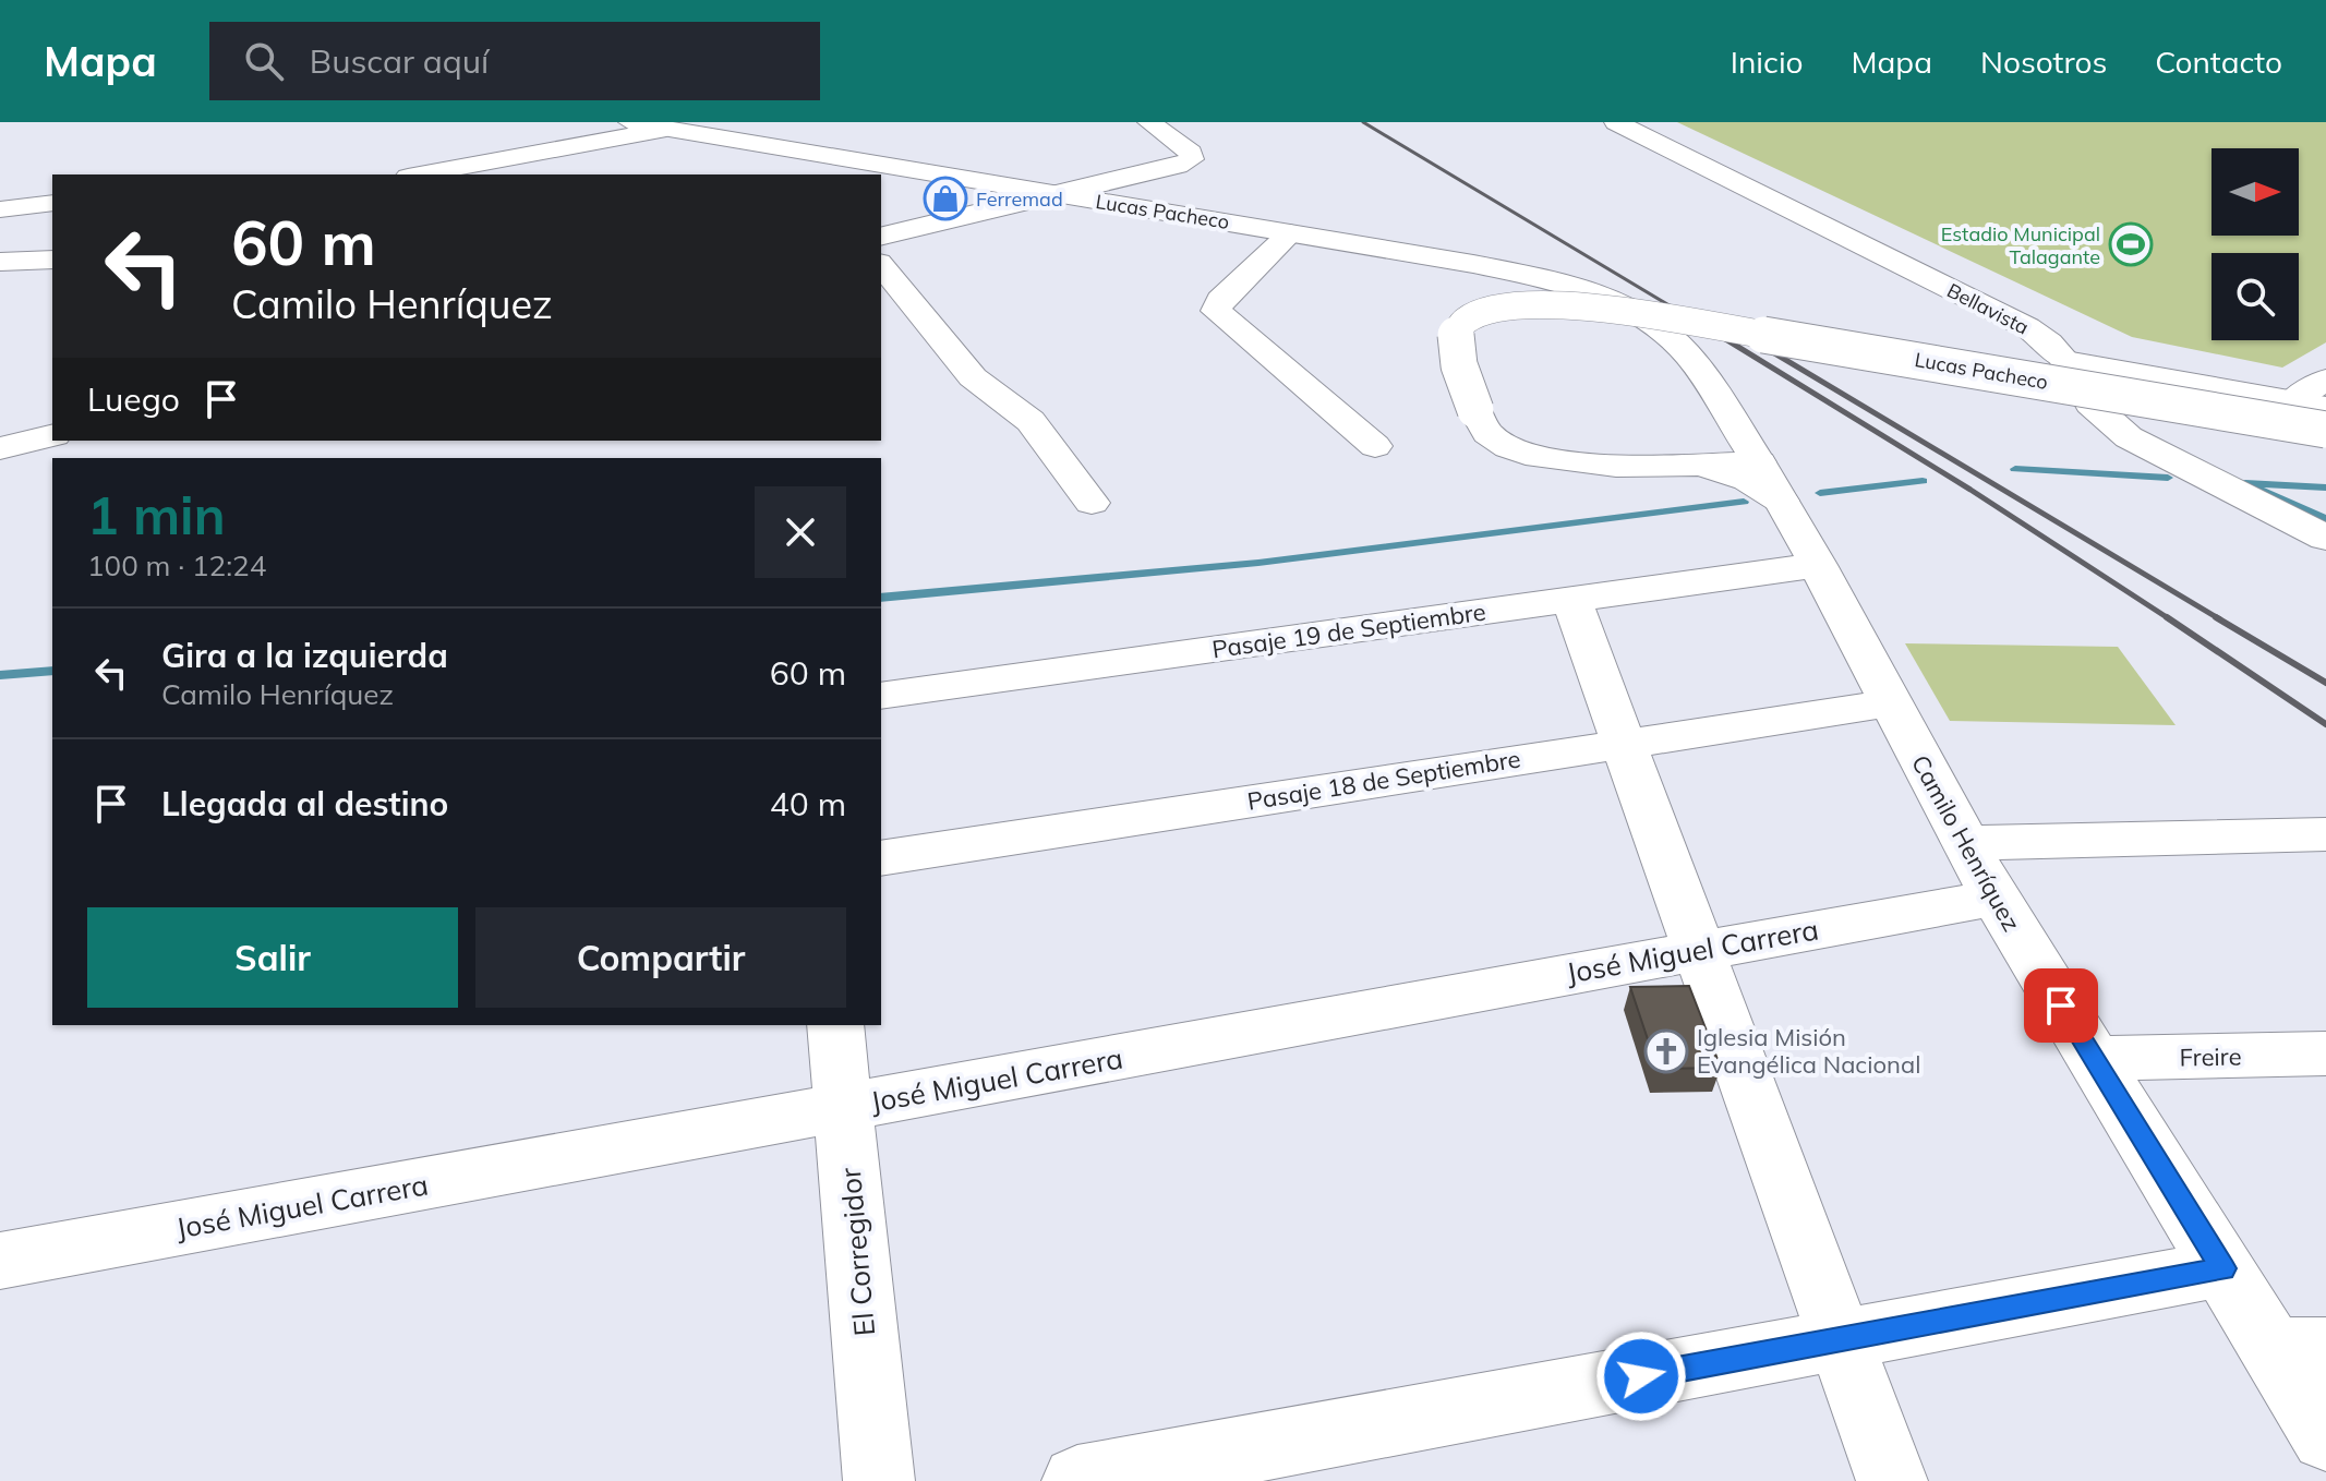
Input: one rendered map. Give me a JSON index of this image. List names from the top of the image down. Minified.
{"streets":{"street":["Lucas Pacheco","Bellavista","Pasaje 19 de Septiembre","Pasaje 18 de Septiembre","Camilo Henríquez","José Miguel Carrera","Freire","El Corregidor"]},"crossings":[["Lucas Pacheco","Bellavista"],["Lucas Pacheco","Camilo Henríquez"],["Pasaje 19 de Septiembre","Camilo Henríquez"],["Pasaje 18 de Septiembre","Camilo Henríquez"],["Camilo Henríquez","José Miguel Carrera"],["Camilo Henríquez","Freire"],["José Miguel Carrera","El Corregidor"]],"places":{"shop":["Ferremad"],"sports":["Estadio Municipal Talagante"],"church":["Iglesia Misión Evangélica Nacional"]},"north":"right","page":{"header":"Mapa","search":"Buscar aquí","nav":["Inicio","Mapa","Nosotros","Contacto"],"turn":["60 m","Camilo Henríquez"],"then":"Luego","heading":["1 min","100 m · 12:24"],"list":[{"name":"Gira a la izquierda","note":"Camilo Henríquez","value":"60 m"},{"name":"Llegada al destino","value":"40 m"}],"buttons":["Salir","Compartir"]}}
